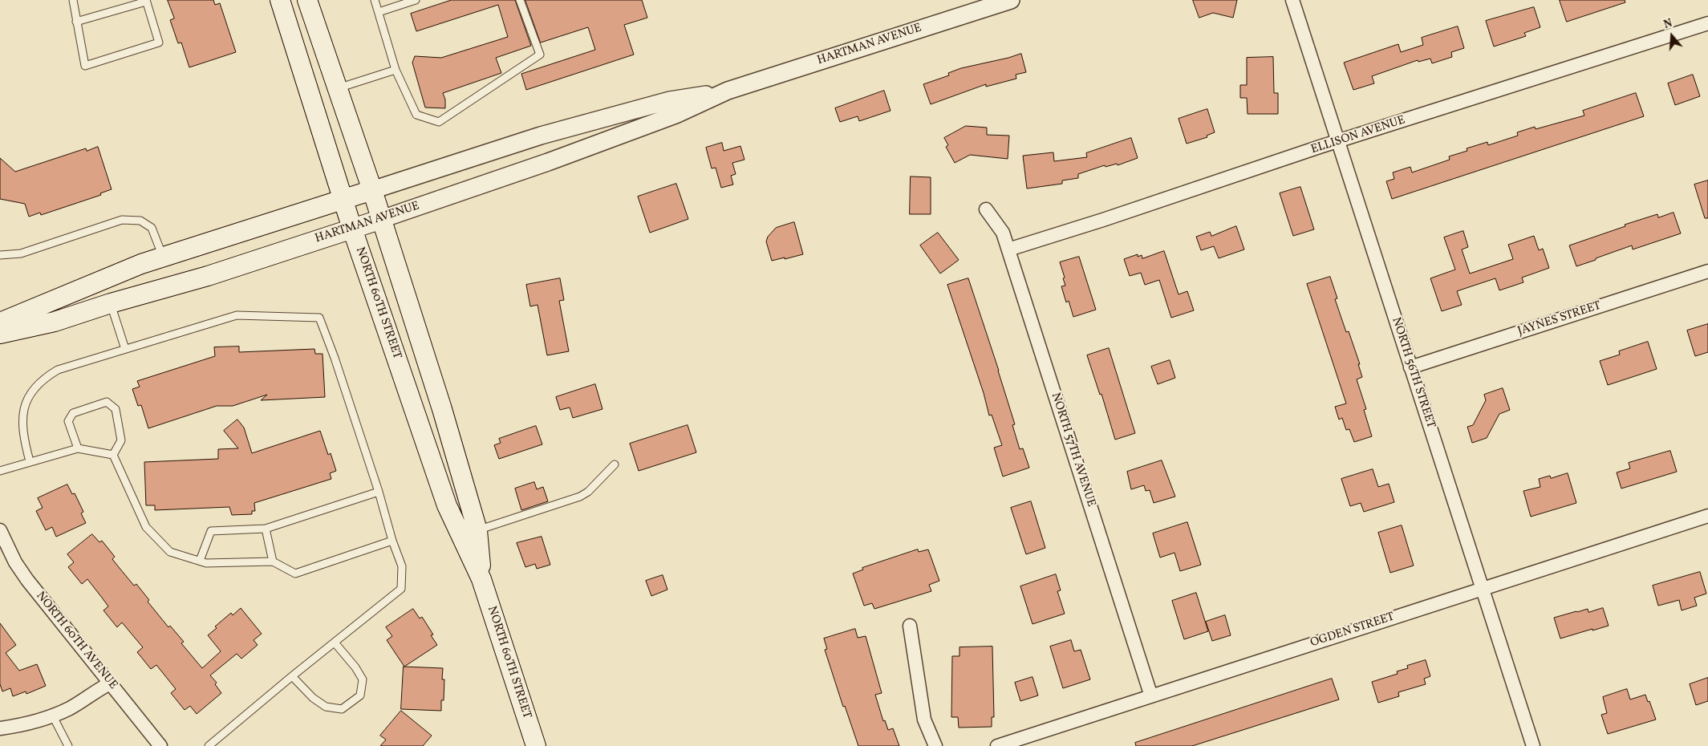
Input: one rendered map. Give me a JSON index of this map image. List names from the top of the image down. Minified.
{"streets":{"main road":["HARTMAN AVENUE","NORTH 60TH STREET"],"street":["ELLISON AVENUE","JAYNES STREET","NORTH 56TH STREET","NORTH 57TH AVENUE","OGDEN STREET","NORTH 60TH AVENUE"]},"crossings":[["HARTMAN AVENUE","NORTH 60TH STREET"],["ELLISON AVENUE","NORTH 56TH STREET"],["ELLISON AVENUE","NORTH 57TH AVENUE"],["JAYNES STREET","NORTH 56TH STREET"],["NORTH 56TH STREET","OGDEN STREET"],["NORTH 57TH AVENUE","OGDEN STREET"]],"north":"top"}
